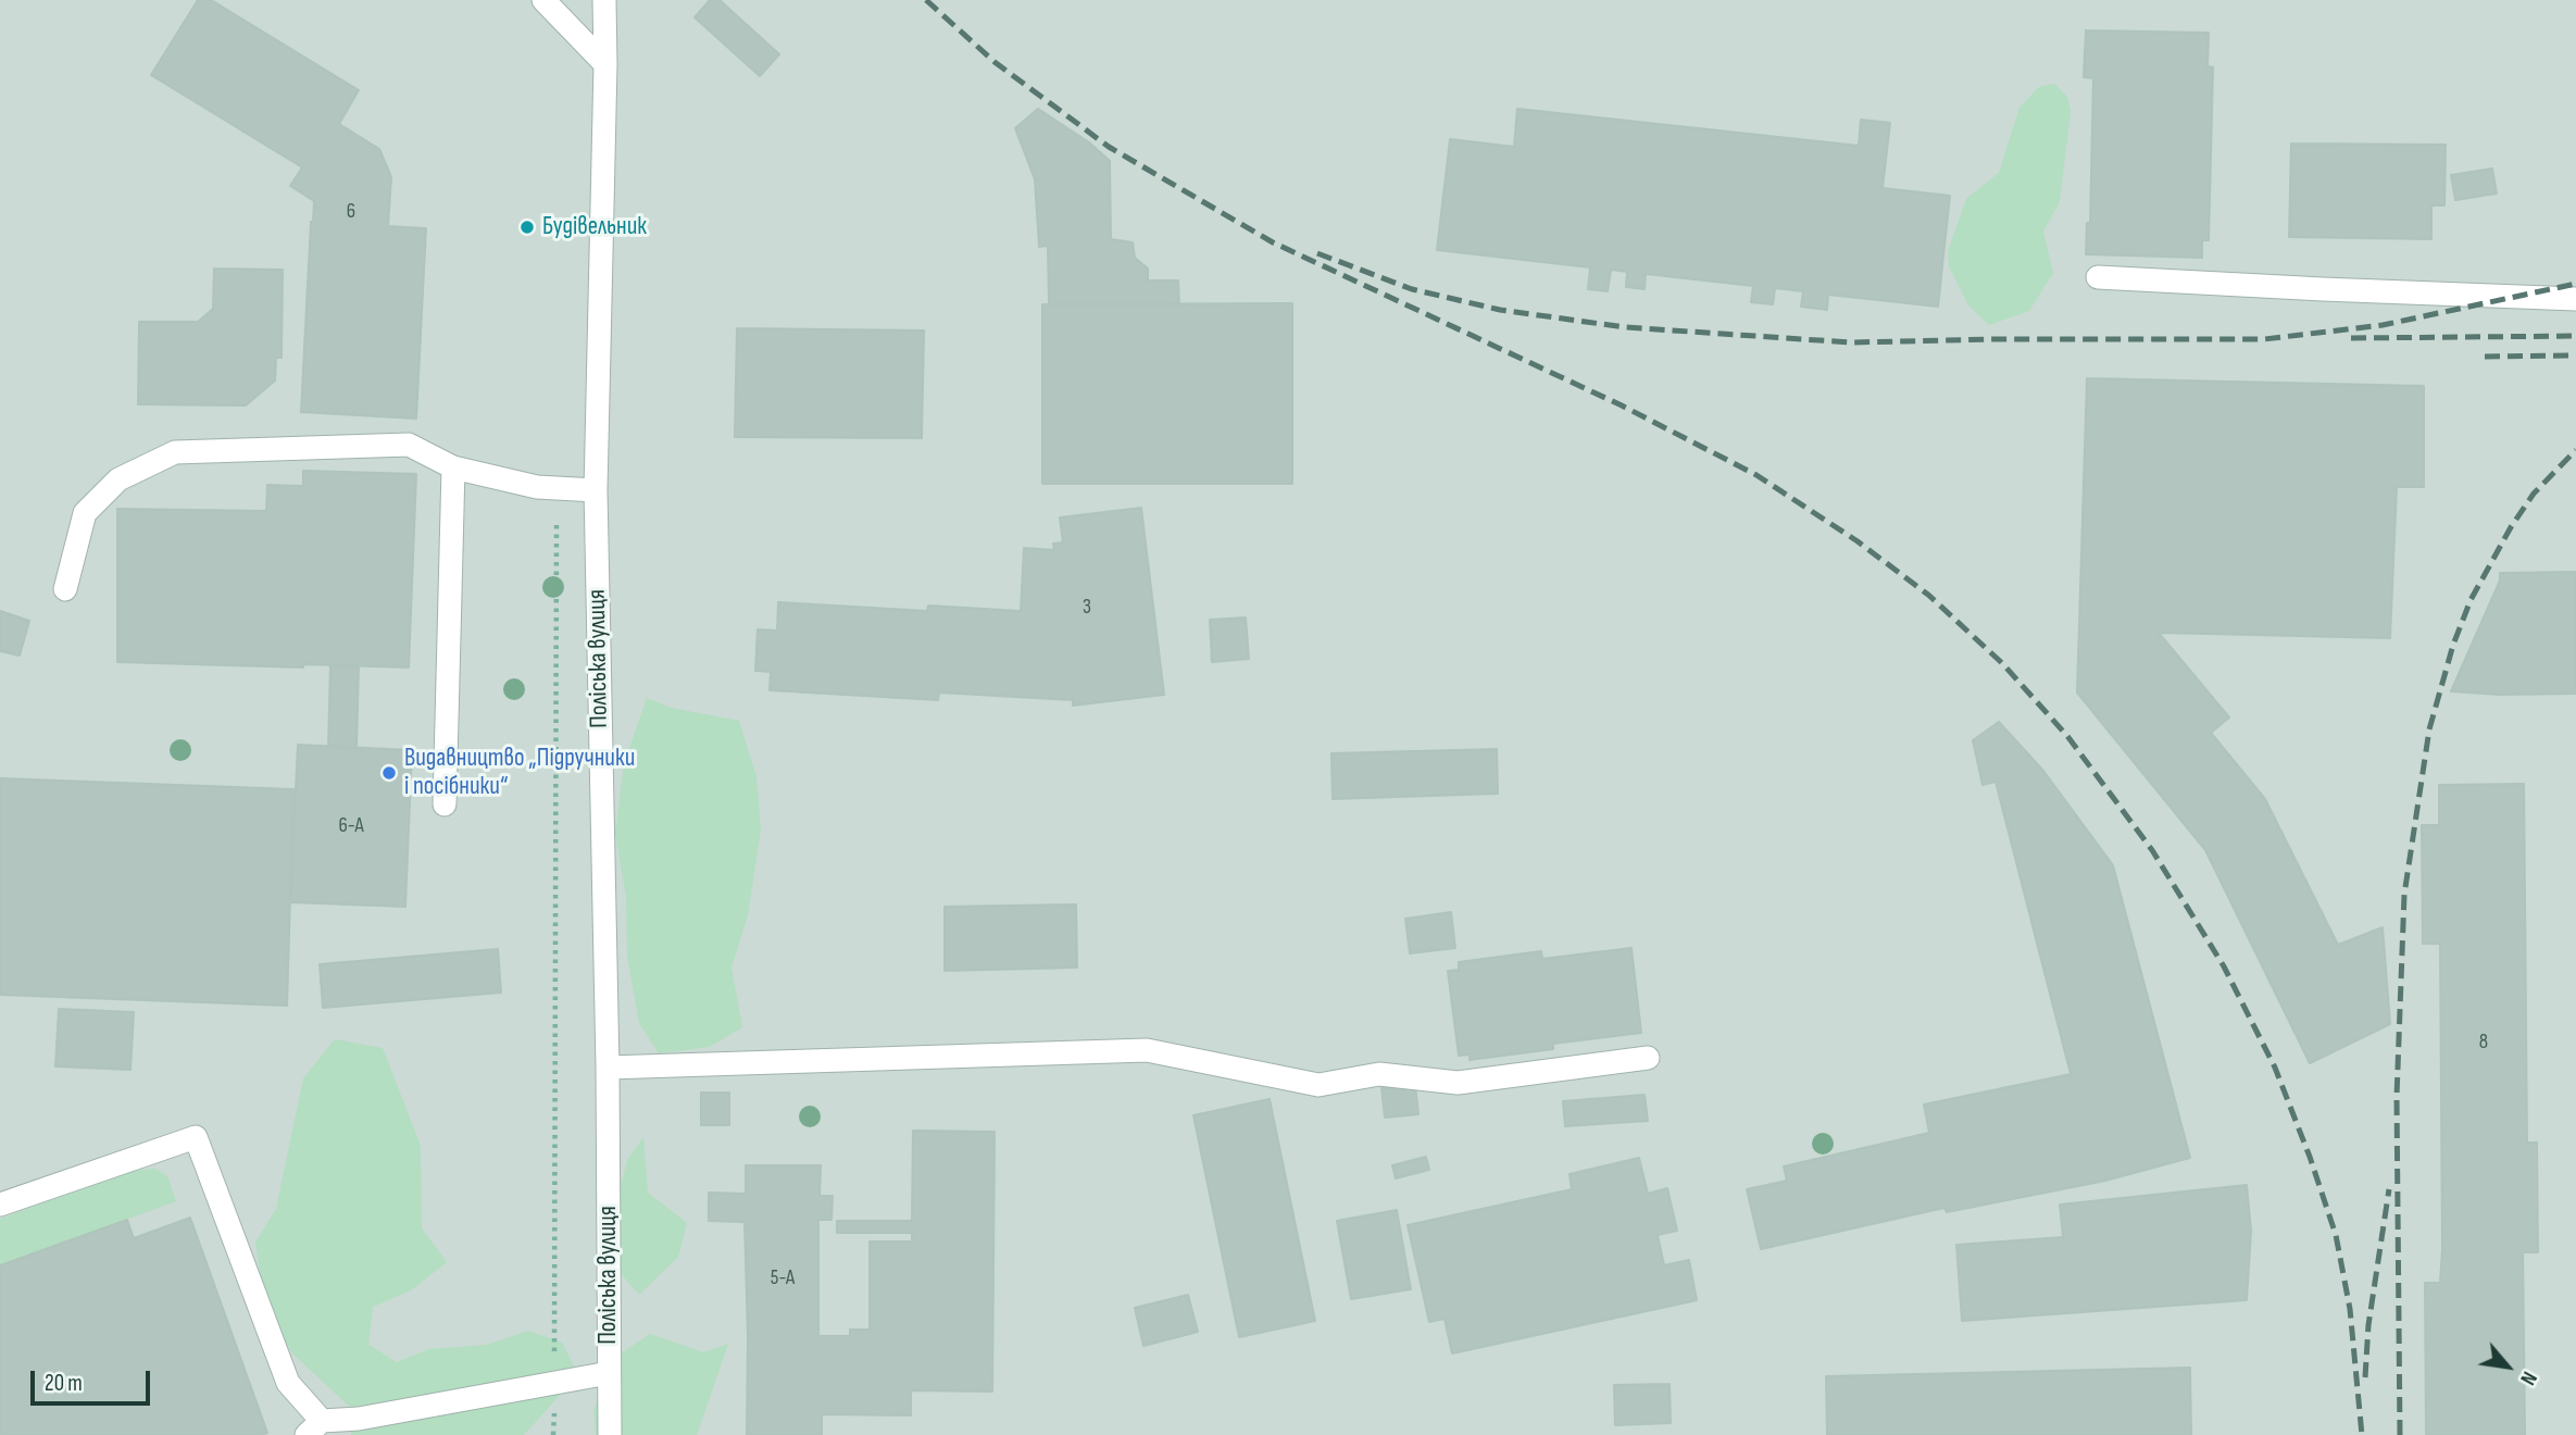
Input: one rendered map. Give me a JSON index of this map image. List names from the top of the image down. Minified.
{"streets":{"street":["Поліська вулиця"]},"places":["Будівельник","Видавництво „Підручники і посібники“"],"house_numbers":["6","3","6-А","8","5-А"],"scale_bar":"20 m","north":"bottom right"}
